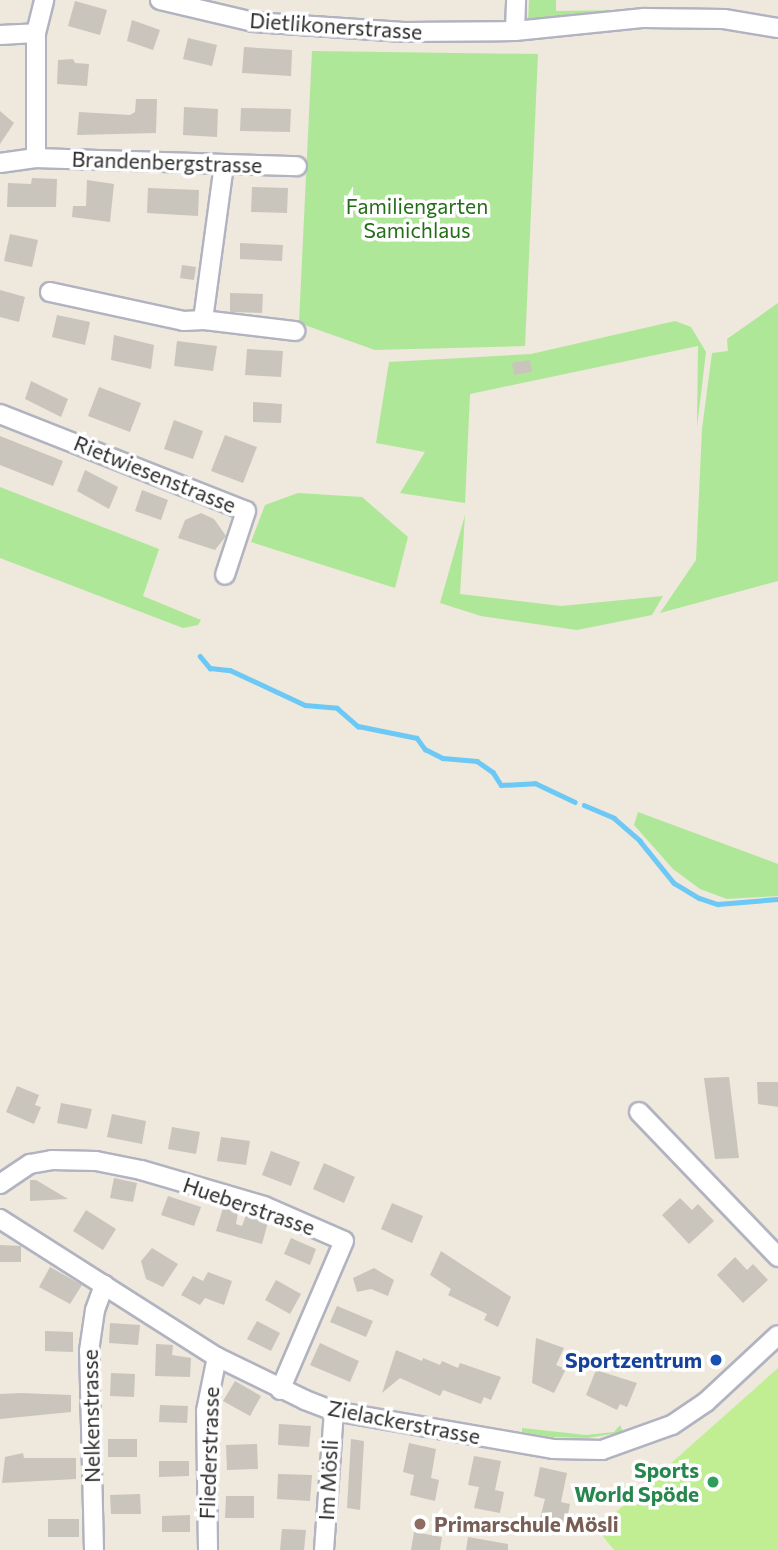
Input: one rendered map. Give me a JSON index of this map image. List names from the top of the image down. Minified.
{"streets":{"street":["Dietlikonerstrasse","Brandenbergstrasse","Rietwiesenstrasse","Hueberstrasse","Nelkenstrasse","Zielackerstrasse","Fliederstrasse","Im Mösli"]},"crossings":[["Hueberstrasse","Zielackerstrasse"],["Nelkenstrasse","Zielackerstrasse"],["Zielackerstrasse","Fliederstrasse"],["Zielackerstrasse","Im Mösli"]],"parks":["Familiengarten Samichlaus"],"places":["Sportzentrum","Sports World Spöde","Primarschule Mösli"]}
